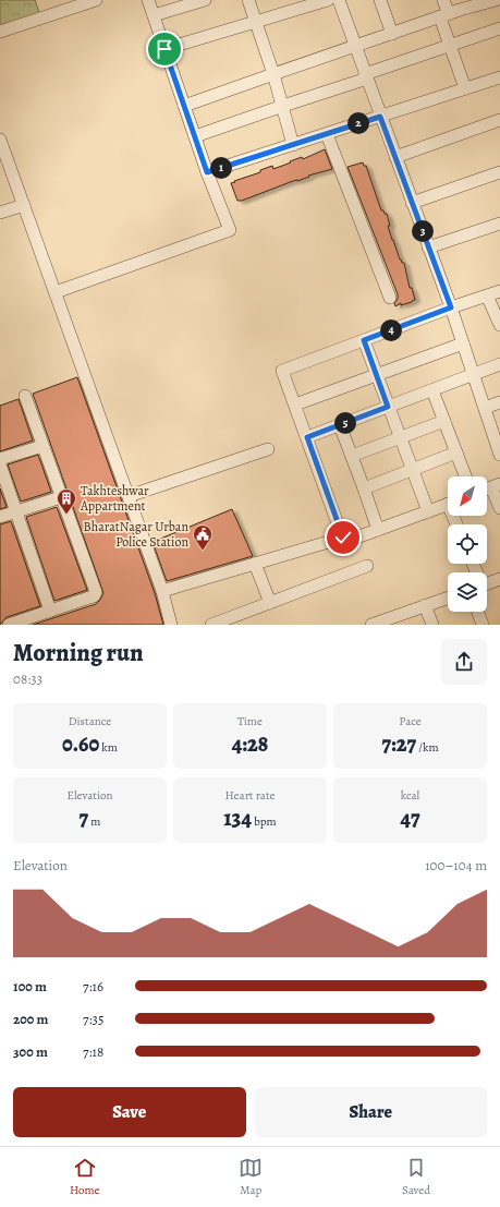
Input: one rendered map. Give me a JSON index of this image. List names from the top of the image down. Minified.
{"places":{"building":["Takhteshwar Appartment"],"public building":["BharatNagar Urban Police Station"]},"north":"bottom left","page":{"pins":["2","1","3","4","5"],"heading":["Morning run","08:33"],"stats":[["Distance","0.60 km"],["Time","4:28"],["Pace","7:27 /km"],["Elevation","7 m"],["Heart rate","134 bpm"],["kcal","47"]],"chart":["Elevation","100–104 m"],"list":[{"name":"100 m","note":"7:16"},{"name":"200 m","note":"7:35"},{"name":"300 m","note":"7:18"}],"buttons":["Save","Share"],"tabs":["Home","Map","Saved"]}}
